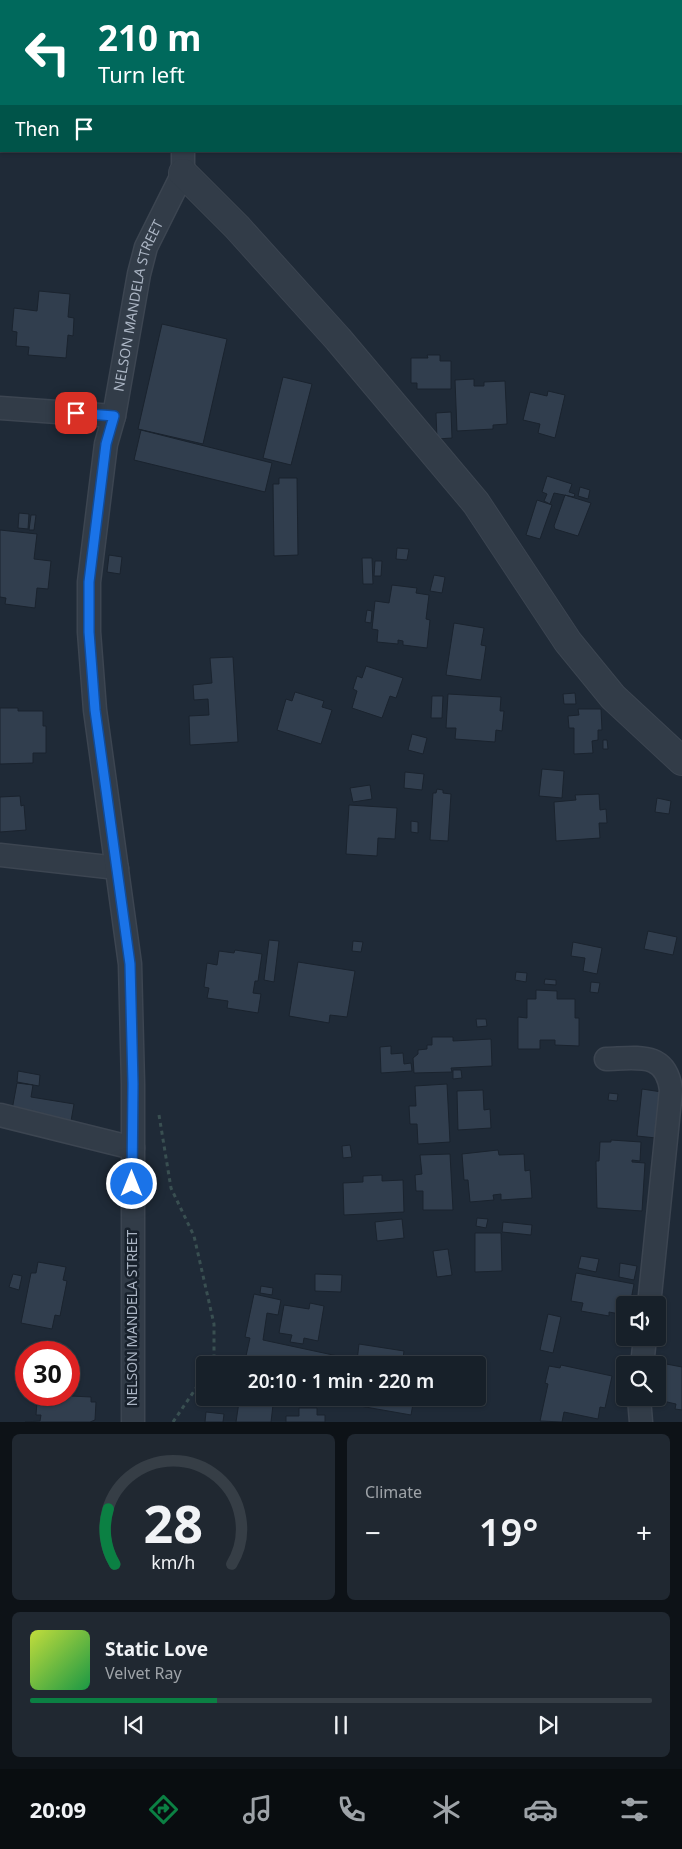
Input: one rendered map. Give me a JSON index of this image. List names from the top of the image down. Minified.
{"streets":{"street":["NELSON MANDELA STREET"]},"page":{"turn":["210 m","Turn left"],"then":"Then","limit":"30","trip":"20:10 · 1 min · 220 m","tile":"Climate","heat":["−","19°","+"],"song":["Static Love","Velvet Ray"],"tabs":"20:09","gauge":["28","km/h"]}}
